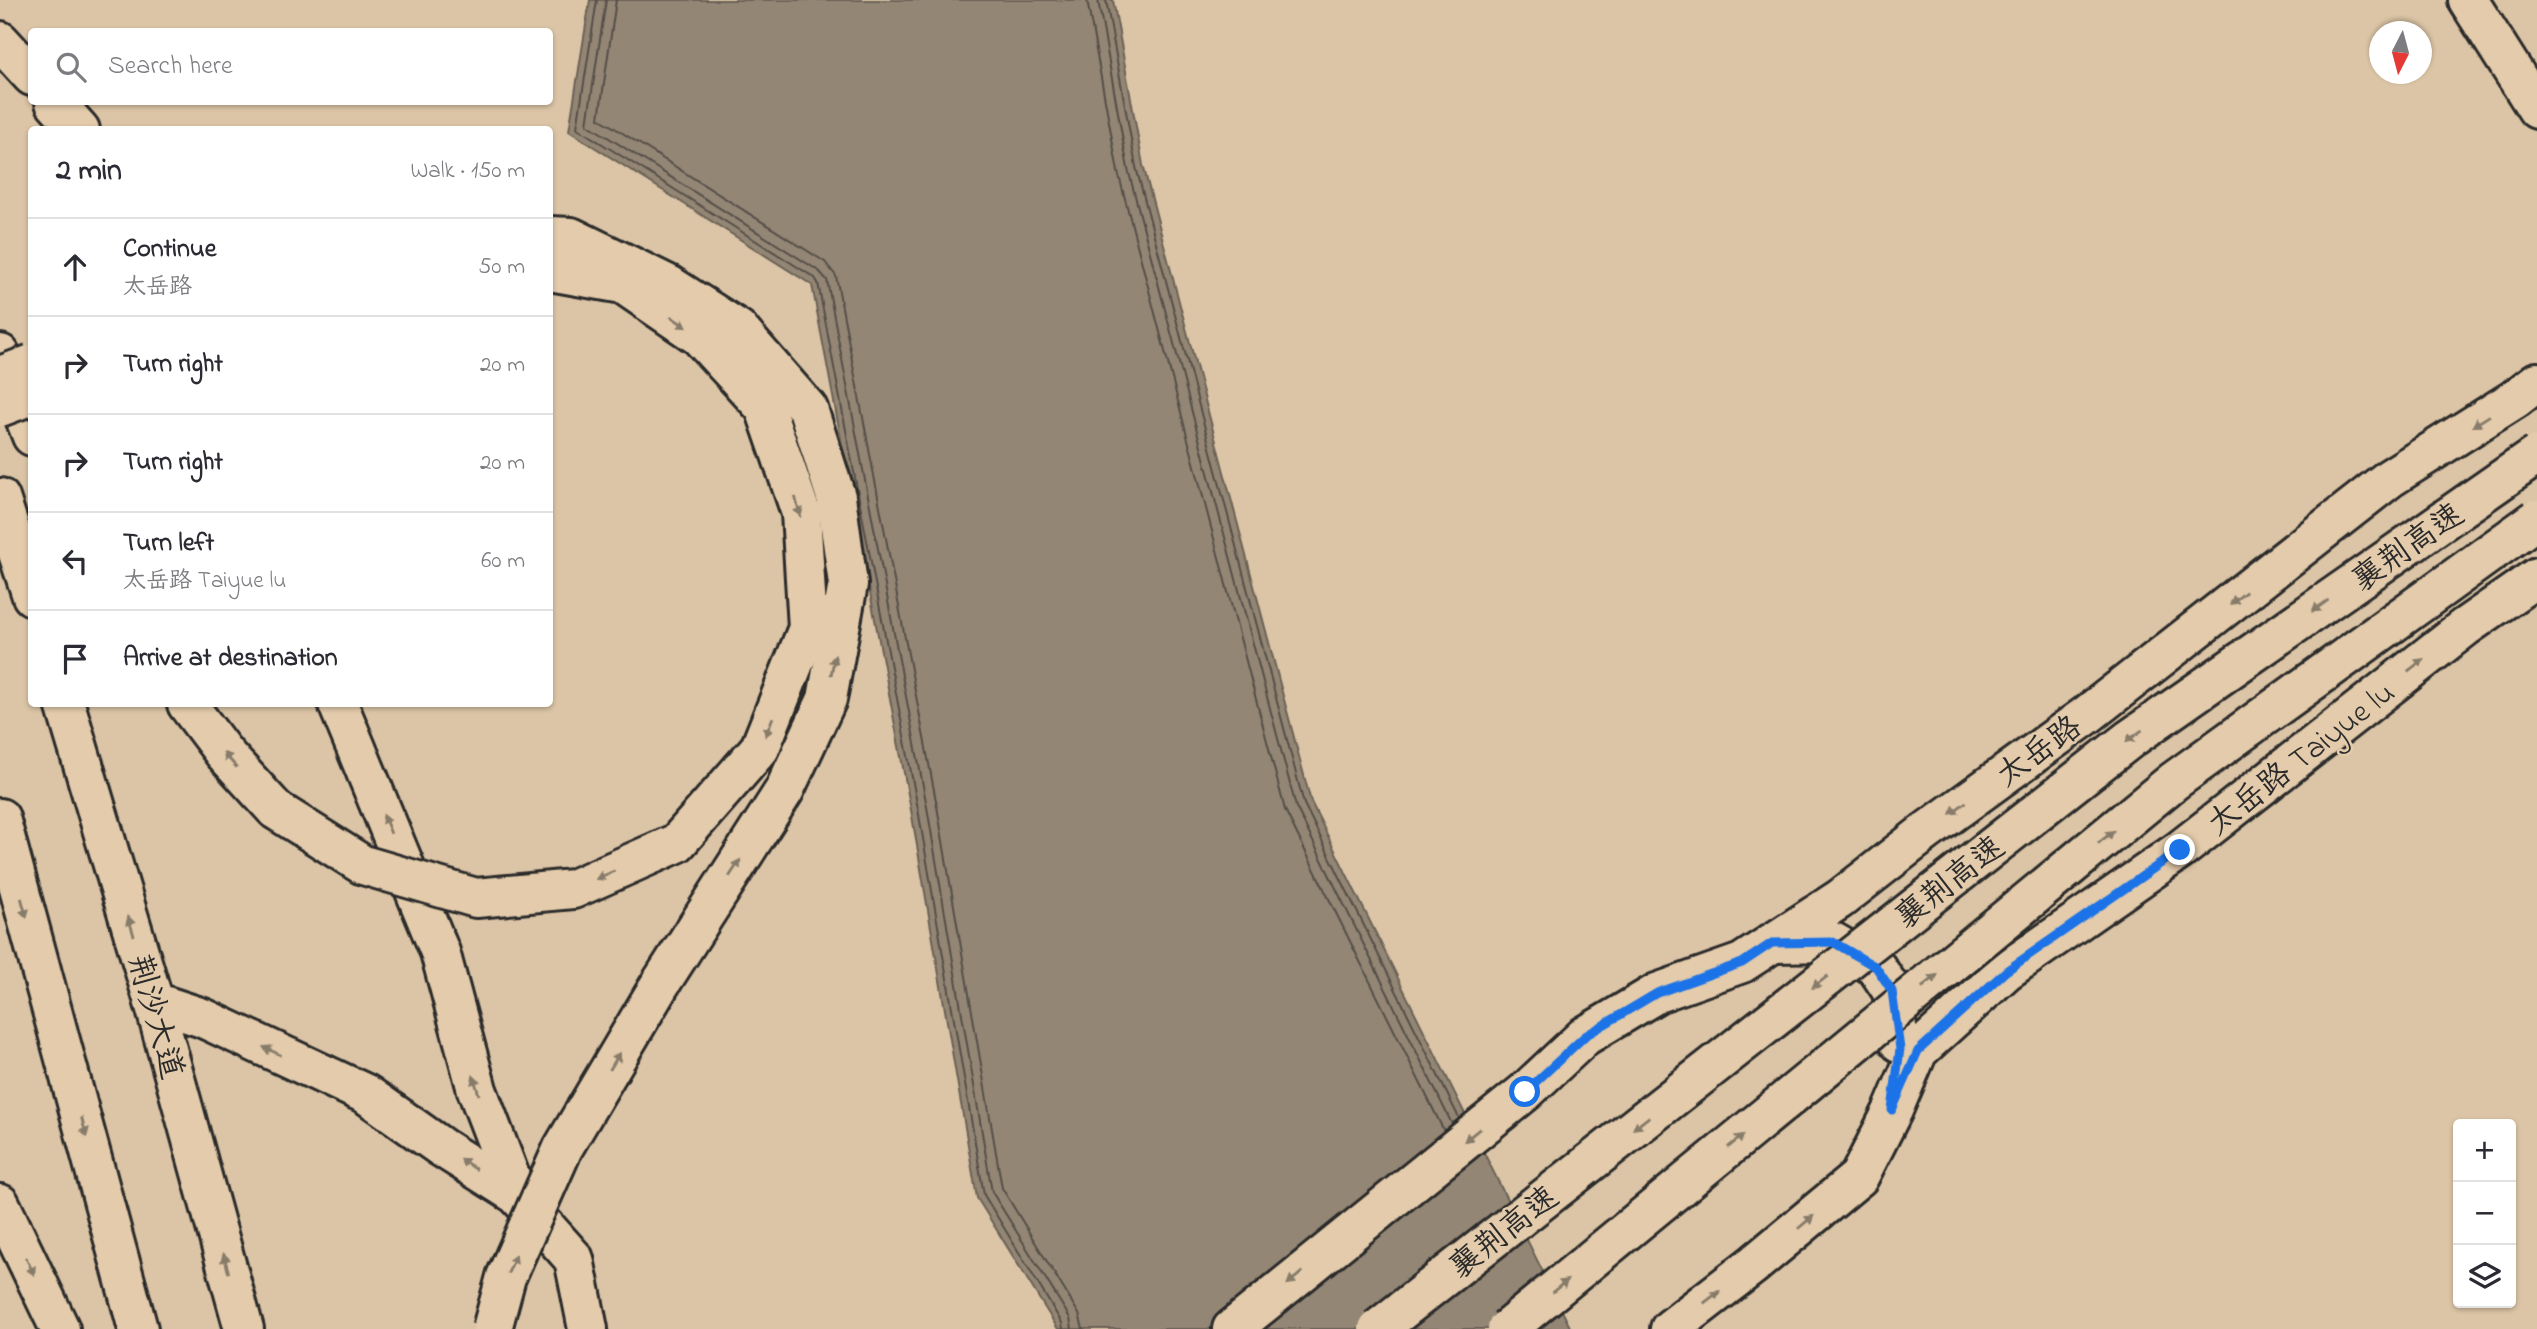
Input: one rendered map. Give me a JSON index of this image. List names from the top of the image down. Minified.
{"streets":{"main road":["襄荆高速","太岳路","太岳路 Taiyue lu","荆沙大道"]},"one_way":["太岳路","太岳路 Taiyue lu"],"north":"bottom","page":{"search":"Search here","heading":["2 min","Walk · 150 m"],"list":[["Continue","太岳路","50 m"],["Turn right","20 m"],["Turn right","20 m"],["Turn left","太岳路 Taiyue lu","60 m"],"Arrive at destination"],"map_buttons":["+","−"]}}
